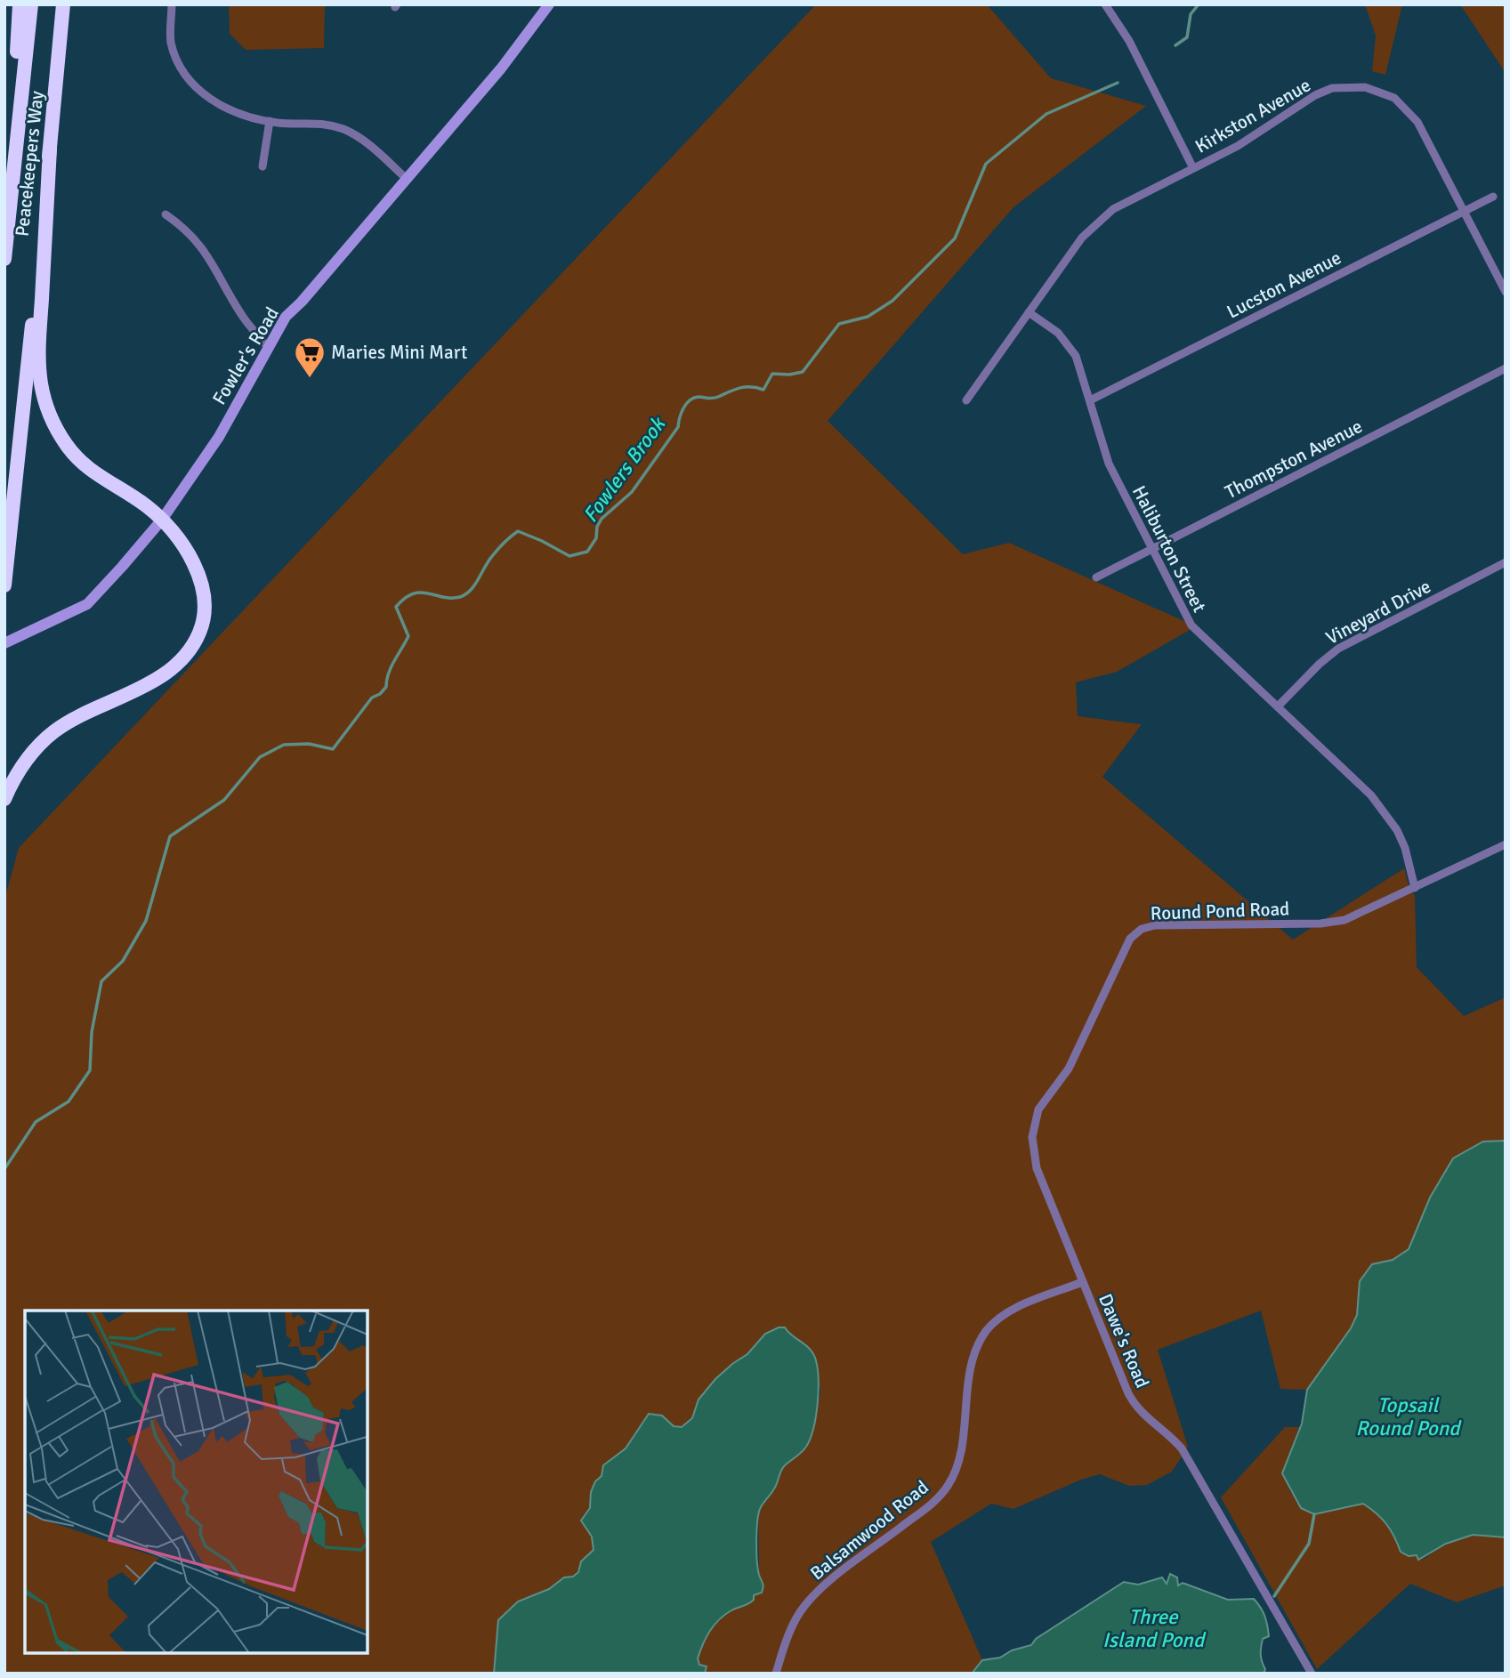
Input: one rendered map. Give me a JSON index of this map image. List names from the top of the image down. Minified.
{"streets":{"highway":["Peacekeepers Way"],"street":["Kirkston Avenue","Lucston Avenue","Fowler's Road","Thompston Avenue","Haliburton Street","Vineyard Drive","Round Pond Road","Dawe's Road","Balsamwood Road"]},"crossings":[["Kirkston Avenue","Lucston Avenue"],["Kirkston Avenue","Haliburton Street"],["Lucston Avenue","Haliburton Street"],["Thompston Avenue","Haliburton Street"],["Haliburton Street","Vineyard Drive"],["Haliburton Street","Round Pond Road"],["Round Pond Road","Dawe's Road"],["Dawe's Road","Balsamwood Road"]],"water":["Fowlers Brook","Topsail Round Pond","Three Island Pond"],"places":{"supermarket":["Maries Mini Mart"]}}
